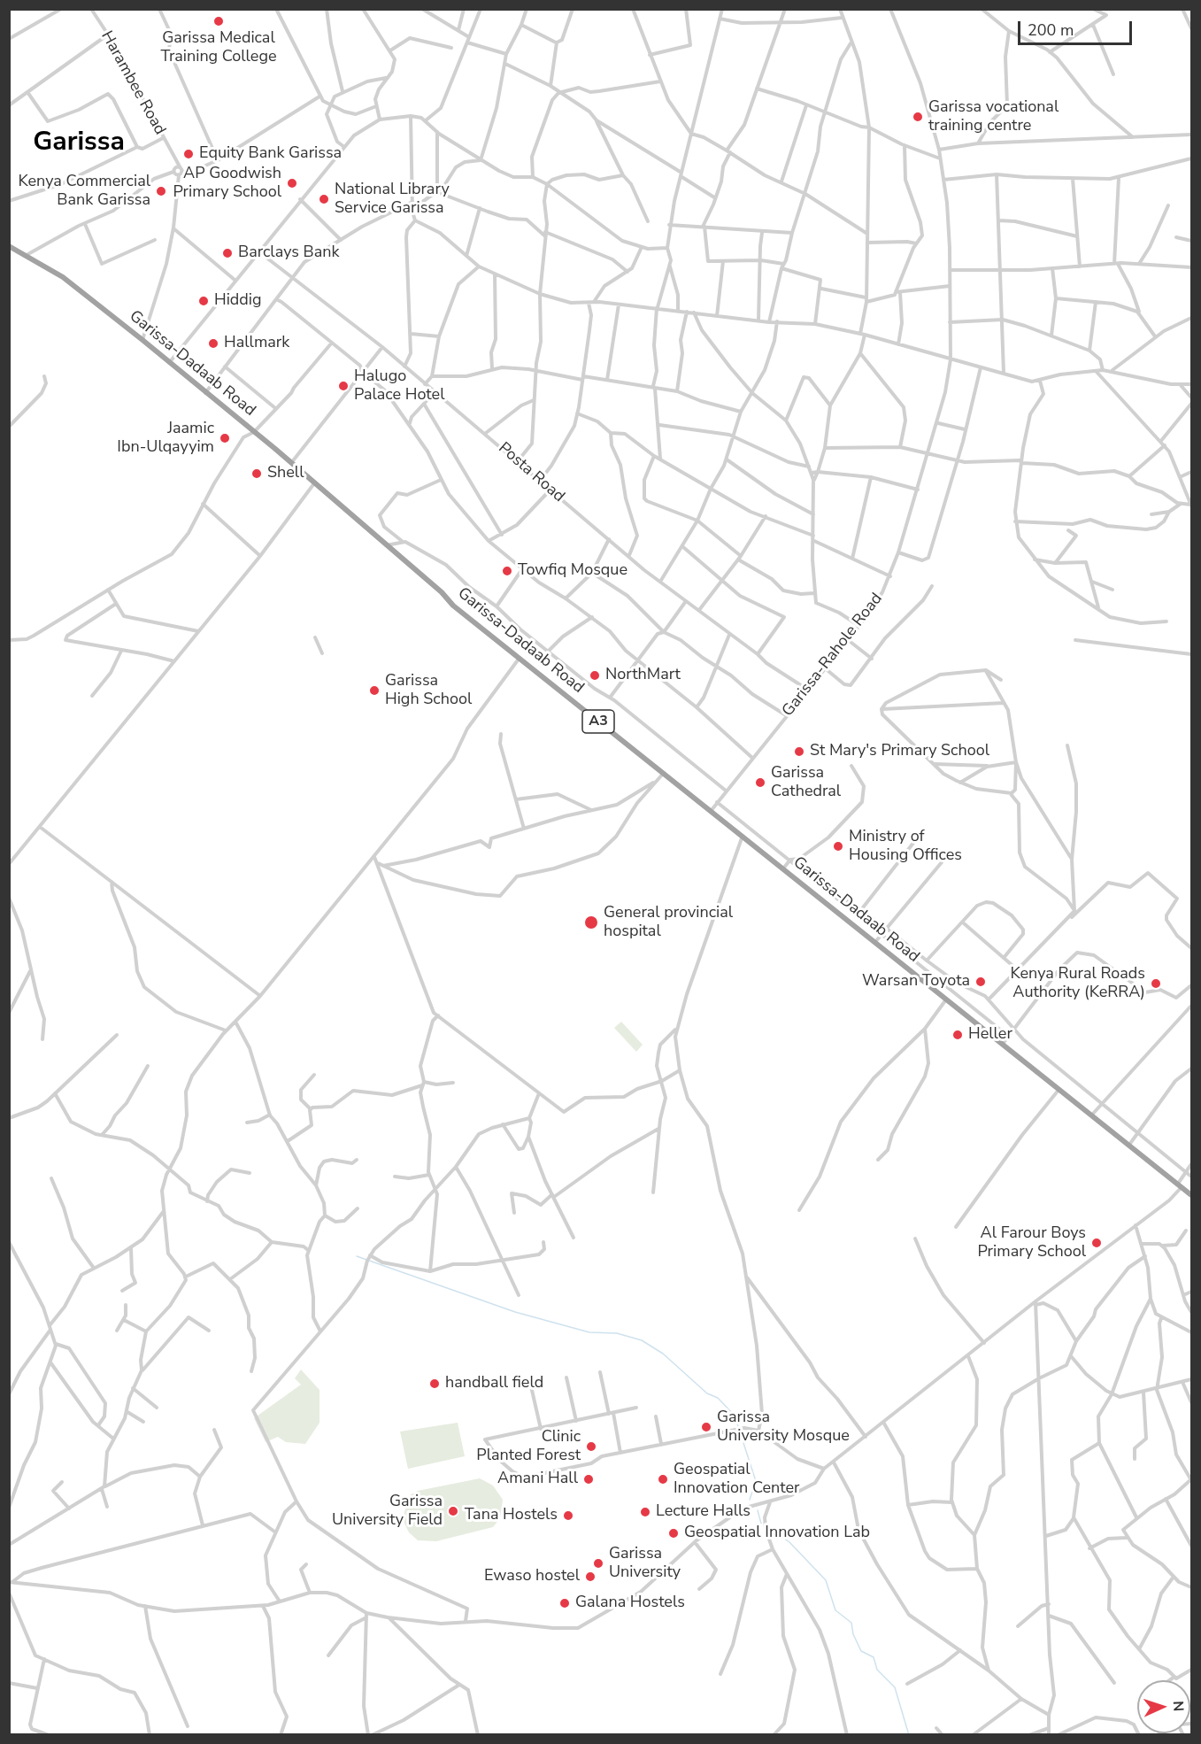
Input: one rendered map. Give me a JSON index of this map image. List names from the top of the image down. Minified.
{"streets":{"highway":["Garissa-Dadaab Road","A3"],"street":["Harambee Road","Posta Road","Garissa-Rahole Road"]},"crossings":[["Harambee Road","Garissa-Dadaab Road"],["Garissa-Dadaab Road","Garissa-Rahole Road"],["Posta Road","Garissa-Rahole Road"]],"districts":["Garissa"],"places":["Garissa Medical Training College","Garissa vocational training centre","Equity Bank Garissa","AP Goodwish Primary School","Kenya Commercial Bank Garissa","National Library Service Garissa","Barclays Bank","Hiddig","Hallmark","Halugo Palace Hotel","Jaamic Ibn-Ulqayyim","Shell","Towfiq Mosque","NorthMart","Garissa High School","St Mary's Primary School","Garissa Cathedral","Ministry of Housing Offices","General provincial hospital","Warsan Toyota","Kenya Rural Roads Authority (KeRRA)","Heller","Al Farour Boys Primary School","handball field","Garissa University Mosque","Clinic Planted Forest","Amani Hall","Geospatial Innovation Center","Garissa University Field","Lecture Halls","Tana Hostels","Geospatial Innovation Lab","Garissa University","Ewaso hostel","Galana Hostels"],"scale_bar":"200 m","north":"right"}
